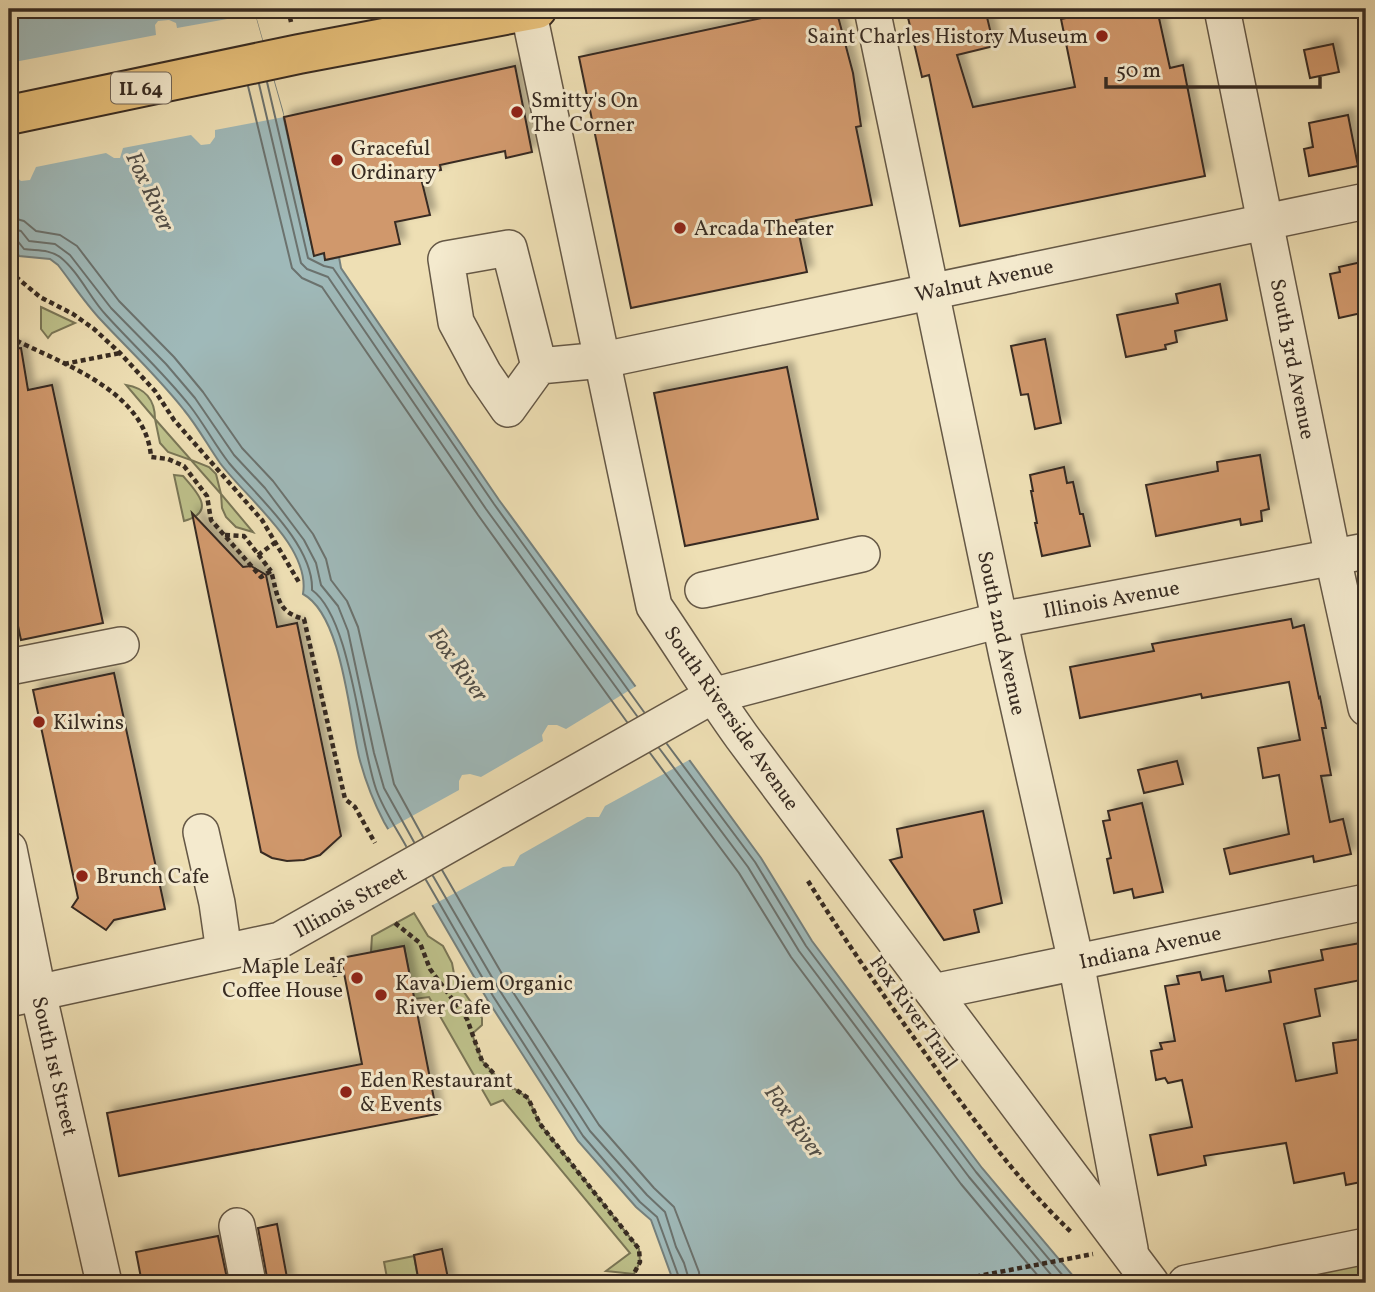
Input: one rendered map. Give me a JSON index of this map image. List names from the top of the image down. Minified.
{"streets":{"main road":["IL 64"],"street":["Walnut Avenue","South 3rd Avenue","Illinois Avenue","South 2nd Avenue","South Riverside Avenue","Illinois Street","Indiana Avenue","South 1st Street"],"path":["Fox River Trail"]},"crossings":[["IL 64","South Riverside Avenue"],["Walnut Avenue","South 3rd Avenue"],["Walnut Avenue","South 2nd Avenue"],["Walnut Avenue","South Riverside Avenue"],["South 3rd Avenue","Illinois Avenue"],["Illinois Avenue","South 2nd Avenue"],["Illinois Avenue","South Riverside Avenue"],["Illinois Avenue","Illinois Street"],["South 2nd Avenue","South Riverside Avenue"],["South 2nd Avenue","Indiana Avenue"],["South Riverside Avenue","Indiana Avenue"],["Illinois Street","South 1st Street"]],"water":["Fox River"],"places":["Saint Charles History Museum","Smitty's On The Corner","Graceful Ordinary","Arcada Theater","Kilwins","Brunch Cafe","Maple Leaf Coffee House","Kava Diem Organic River Cafe","Eden Restaurant & Events"],"scale_bar":"50 m"}
